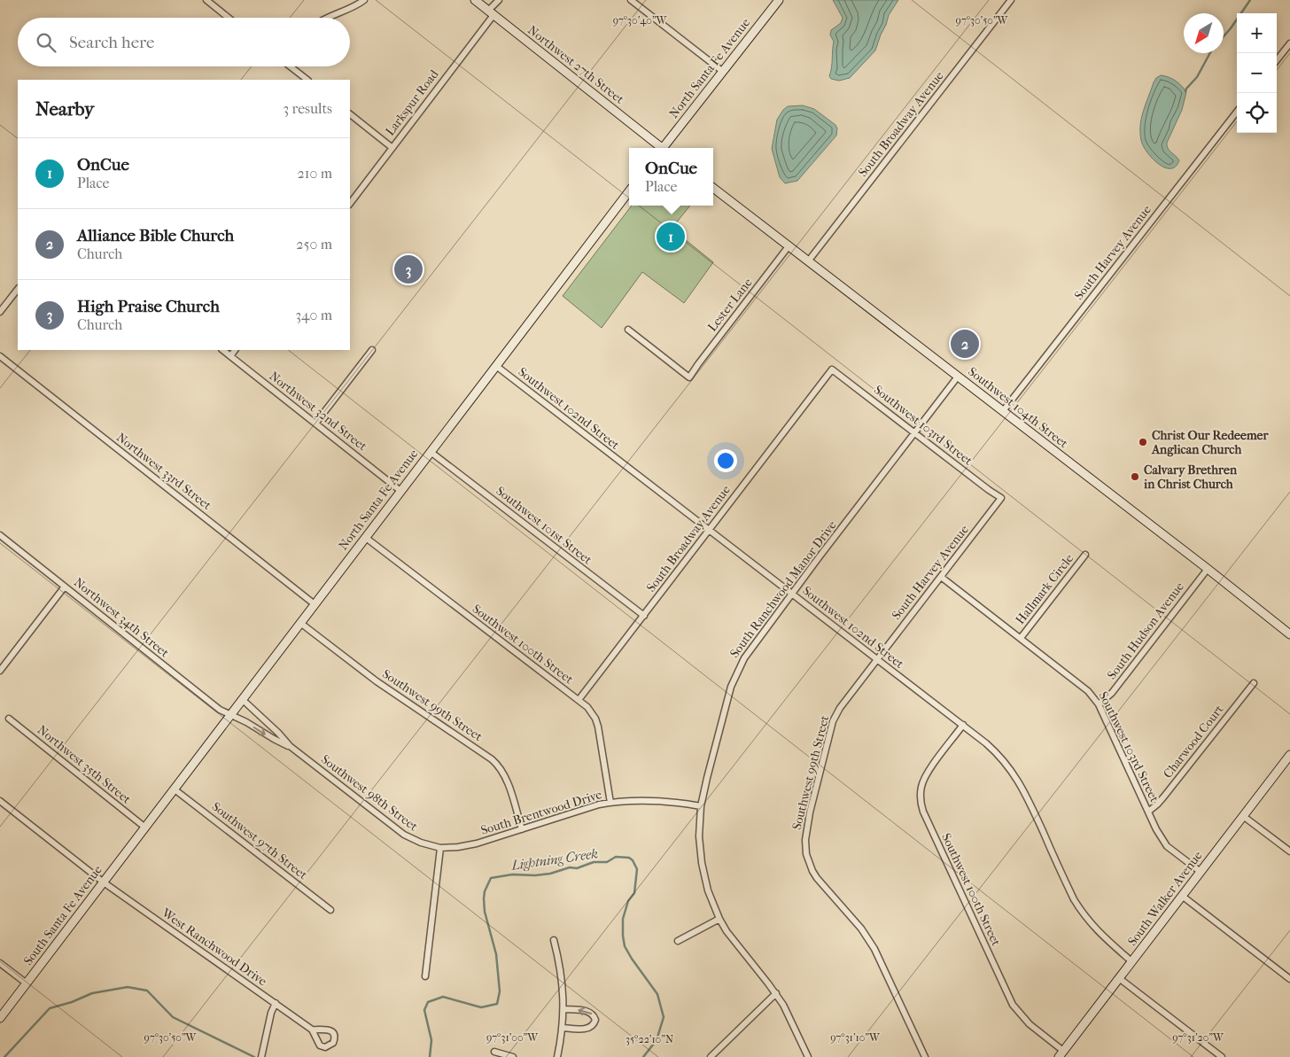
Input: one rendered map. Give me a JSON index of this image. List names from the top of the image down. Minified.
{"streets":{"main road":["Northwest 27th Street","North Santa Fe Avenue","Southwest 104th Street","South Walker Avenue","South Santa Fe Avenue"],"street":["Larkspur Road","South Broadway Avenue","South Harvey Avenue","Lester Lane","Southwest 102nd Street","Northwest 32nd Street","Southwest 103rd Street","Northwest 33rd Street","Southwest 101st Street","South Ranchwood Manor Drive","Hallmark Circle","Northwest 34th Street","South Hudson Avenue","Southwest 100th Street","Southwest 99th Street","Charwood Court","Northwest 35th Street","Southwest 98th Street","South Brentwood Drive","Southwest 97th Street","West Ranchwood Drive"]},"crossings":[["Northwest 27th Street","Larkspur Road"],["North Santa Fe Avenue","Southwest 102nd Street"],["North Santa Fe Avenue","Northwest 32nd Street"],["North Santa Fe Avenue","Northwest 33rd Street"],["North Santa Fe Avenue","Southwest 101st Street"],["North Santa Fe Avenue","Northwest 34th Street"],["North Santa Fe Avenue","Southwest 100th Street"],["North Santa Fe Avenue","Southwest 99th Street"],["North Santa Fe Avenue","Northwest 35th Street"],["North Santa Fe Avenue","Southwest 98th Street"],["North Santa Fe Avenue","Southwest 97th Street"],["North Santa Fe Avenue","South Santa Fe Avenue"],["South Broadway Avenue","Southwest 104th Street"],["South Broadway Avenue","Southwest 102nd Street"],["South Broadway Avenue","Southwest 103rd Street"],["South Broadway Avenue","Southwest 101st Street"],["South Broadway Avenue","Southwest 100th Street"],["South Harvey Avenue","Southwest 104th Street"],["South Harvey Avenue","Southwest 102nd Street"],["South Harvey Avenue","Southwest 103rd Street"],["South Harvey Avenue","Southwest 99th Street"],["Lester Lane","Southwest 104th Street"],["Southwest 104th Street","South Ranchwood Manor Drive"],["Southwest 104th Street","South Hudson Avenue"],["Southwest 102nd Street","South Ranchwood Manor Drive"],["Southwest 102nd Street","Southwest 100th Street"],["Southwest 102nd Street","Southwest 99th Street"],["Southwest 102nd Street","South Walker Avenue"],["Southwest 103rd Street","South Ranchwood Manor Drive"],["Southwest 103rd Street","Hallmark Circle"],["Southwest 103rd Street","South Hudson Avenue"],["Southwest 103rd Street","Charwood Court"],["Southwest 103rd Street","South Walker Avenue"],["South Ranchwood Manor Drive","South Brentwood Drive"],["Northwest 34th Street","Southwest 98th Street"],["Southwest 100th Street","South Brentwood Drive"],["Southwest 100th Street","South Walker Avenue"],["Southwest 99th Street","South Brentwood Drive"],["Northwest 35th Street","South Santa Fe Avenue"],["Southwest 98th Street","South Brentwood Drive"],["South Santa Fe Avenue","West Ranchwood Drive"]],"water":["Lightning Creek"],"places":["Christ Our Redeemer Anglican Church","Calvary Brethren in Christ Church"],"north":"bottom left","page":{"map_buttons":["+","−"],"search":"Search here","heading":["Nearby","3 results"],"list":[{"mark":"1","name":"OnCue","note":"Place","value":"210 m"},{"mark":"2","name":"Alliance Bible Church","note":"Church","value":"250 m"},{"mark":"3","name":"High Praise Church","note":"Church","value":"340 m"}],"popup":["OnCue","Place"],"pins":["1","3","2"]},"coordinates":["97°30'40\"W","97°30'50\"W","97°31'00\"W","97°31'10\"W","97°31'20\"W","35°22'10\"N"]}
